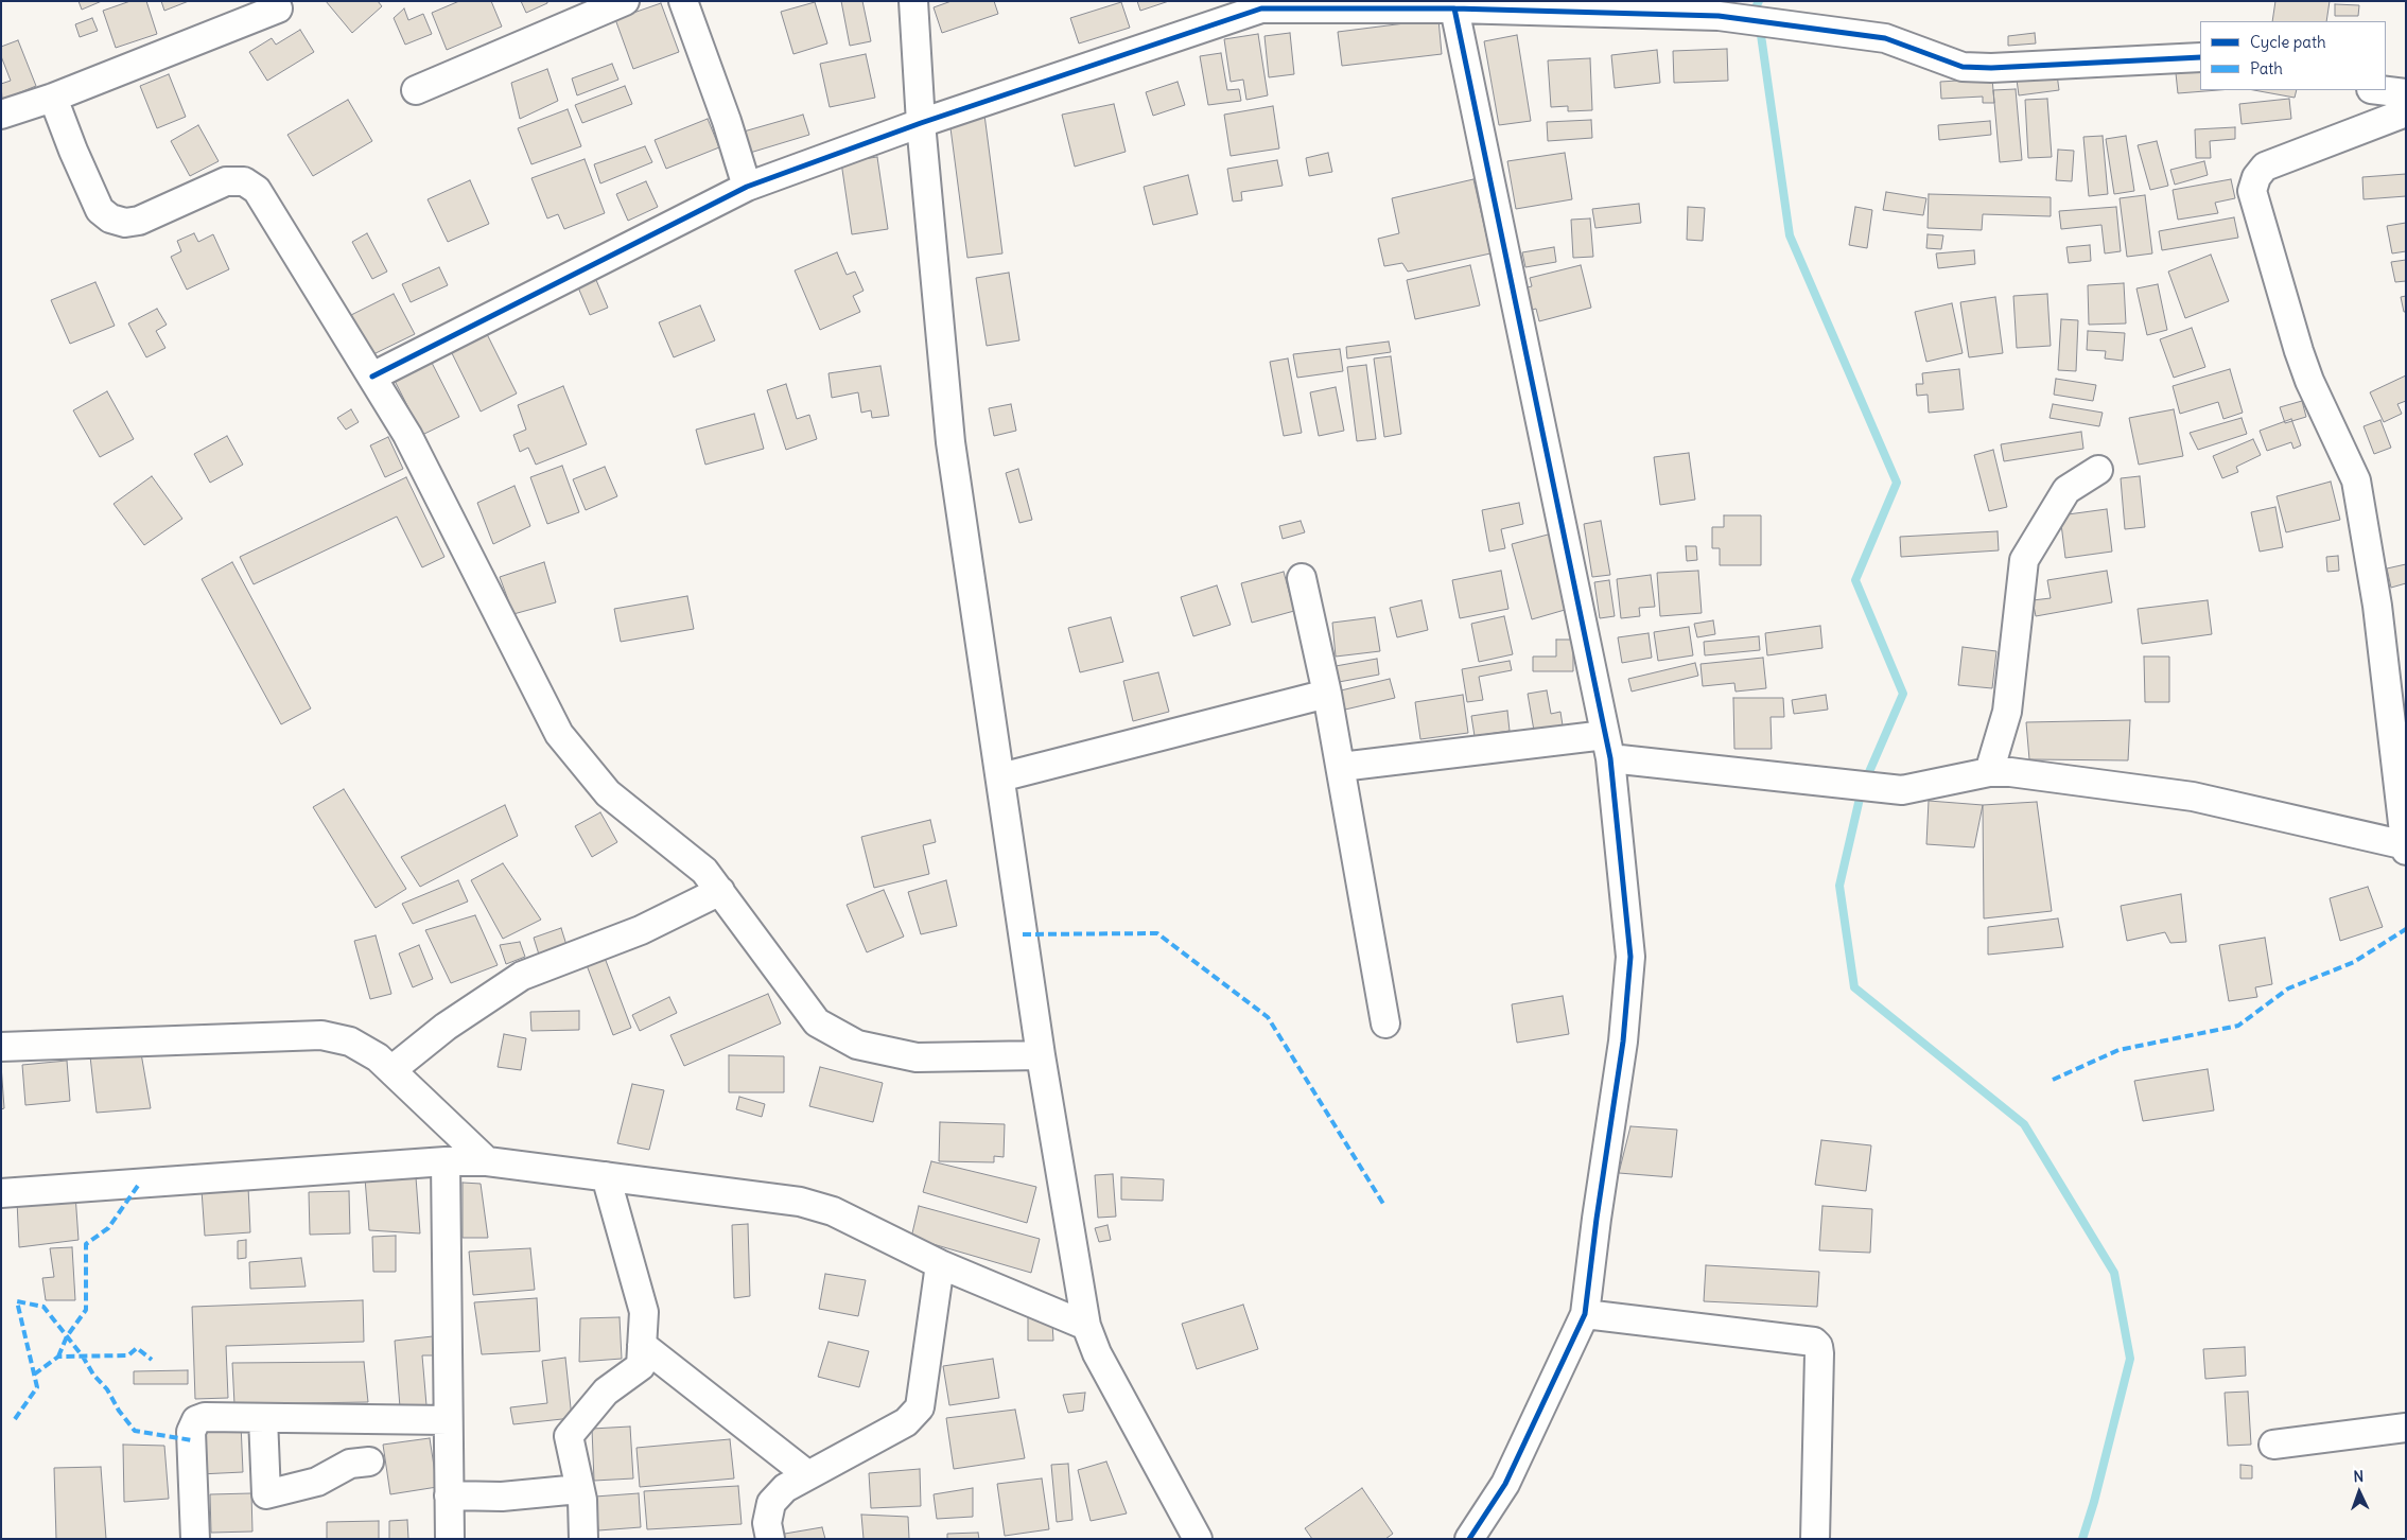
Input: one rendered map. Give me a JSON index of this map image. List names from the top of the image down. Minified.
{"legend":["Cycle path","Path"],"north":"top"}
